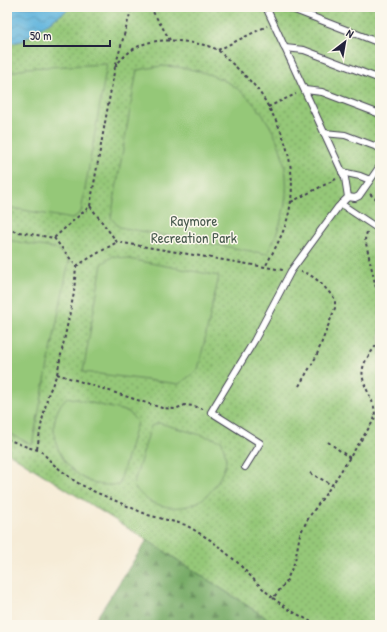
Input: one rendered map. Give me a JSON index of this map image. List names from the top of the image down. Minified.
{"parks":["Raymore Recreation Park"],"scale_bar":"50 m","north":"top right"}
